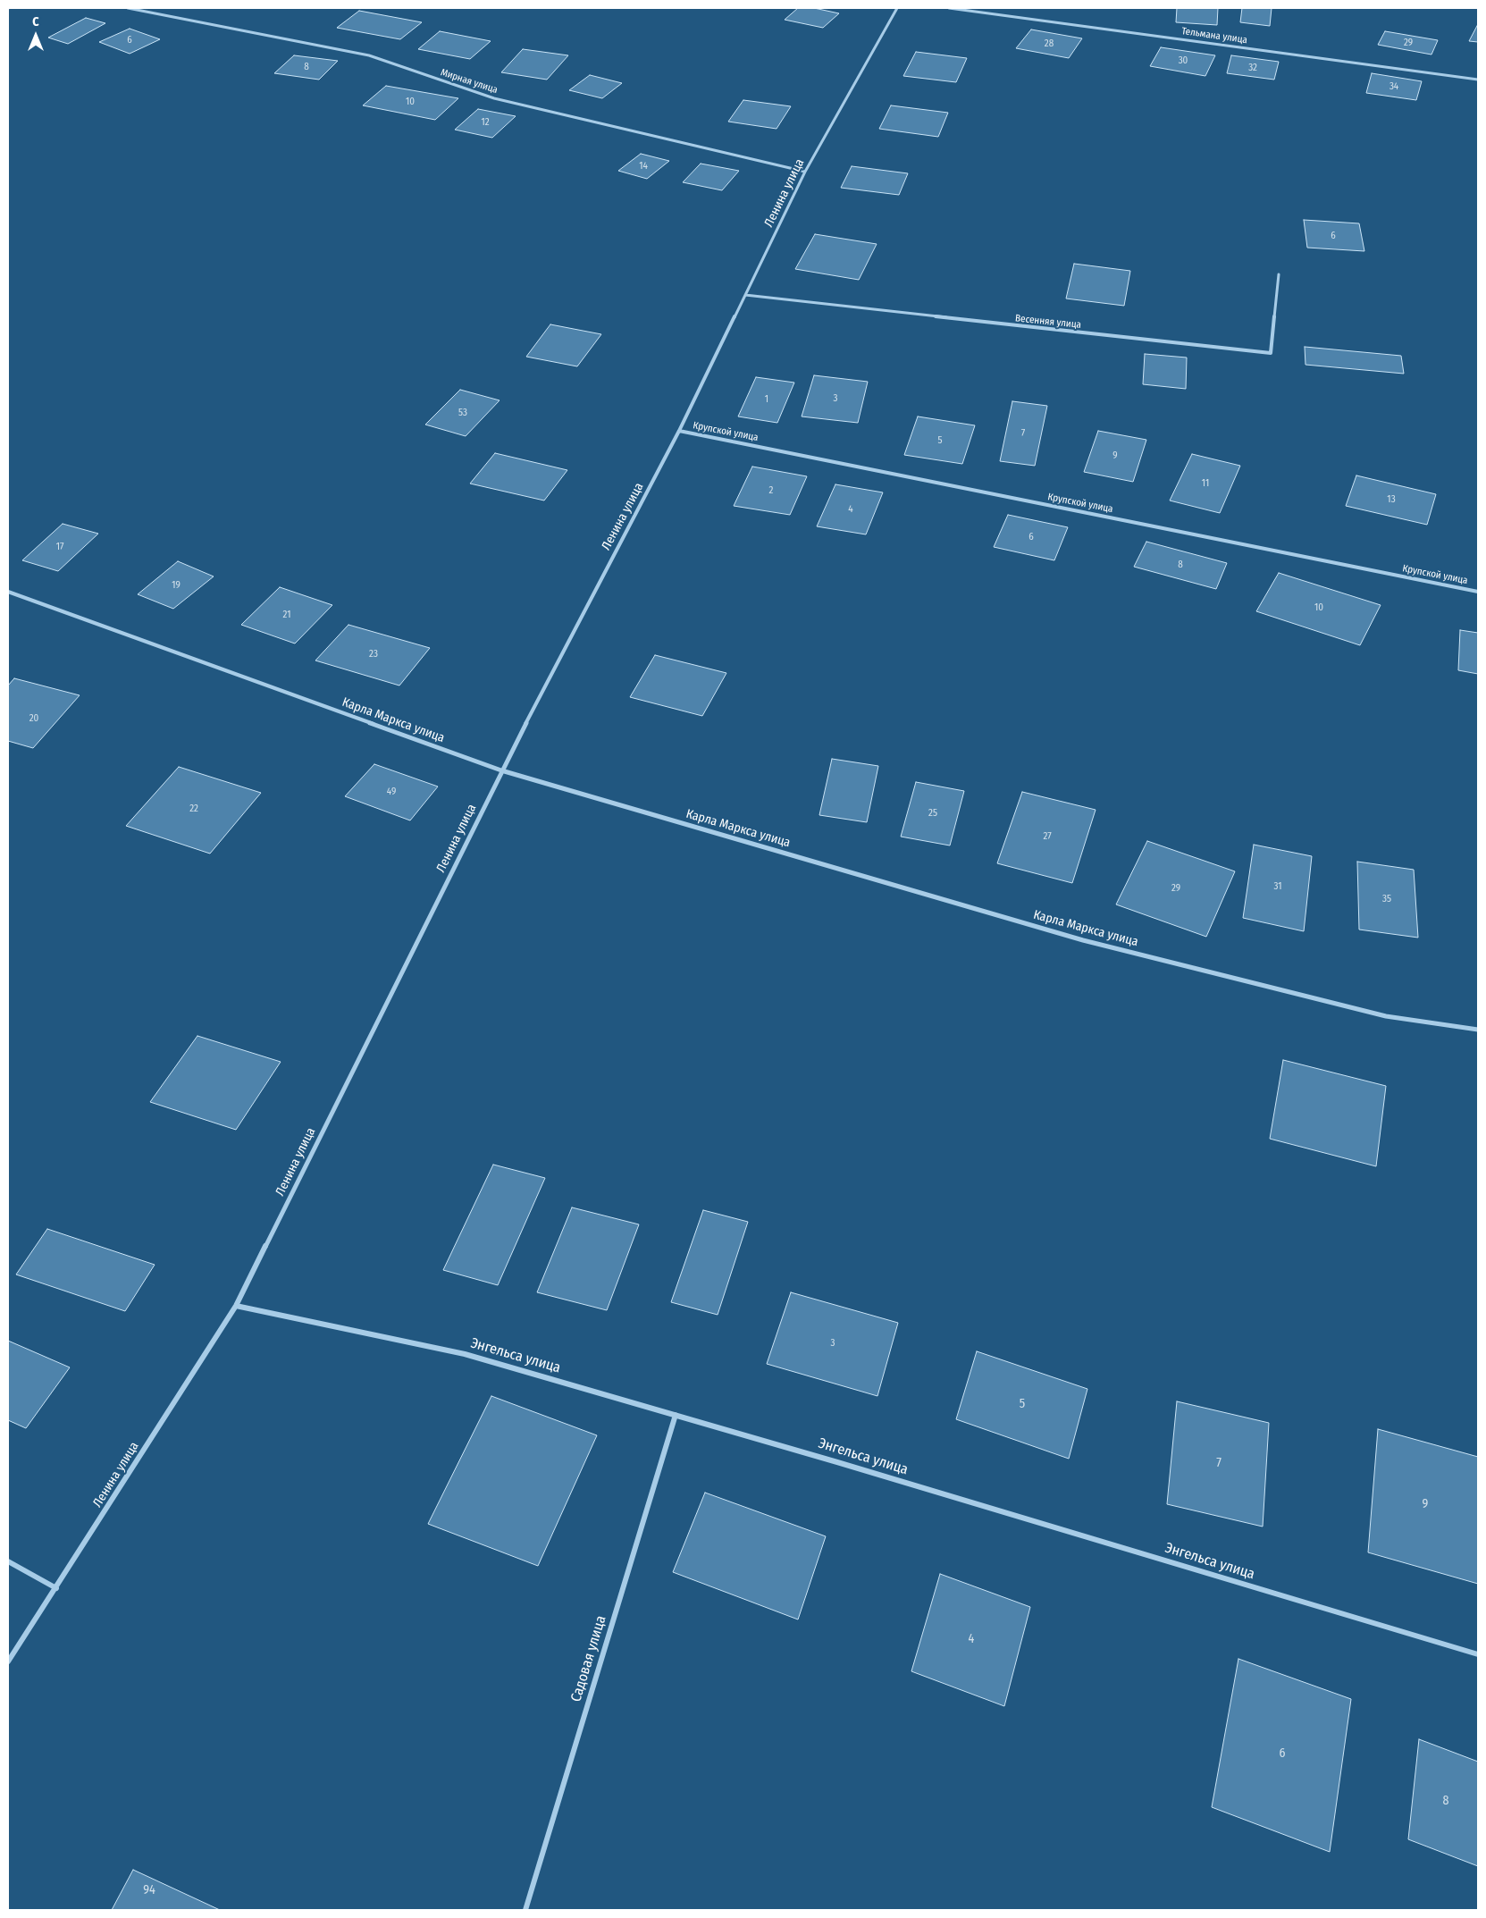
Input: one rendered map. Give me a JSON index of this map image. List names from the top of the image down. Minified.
{"streets":{"street":["Тельмана улица","Мирная улица","Ленина улица","Весенняя улица","Крупской улица","Карла Маркса улица","Энгельса улица","Садовая улица"]},"crossings":[["Мирная улица","Ленина улица"],["Ленина улица","Весенняя улица"],["Ленина улица","Крупской улица"],["Ленина улица","Карла Маркса улица"],["Ленина улица","Энгельса улица"],["Энгельса улица","Садовая улица"]],"house_numbers":["6","29","28","30","8","32","34","10","12","14","6","3","1","53","7","5","9","11","2","13","4","6","17","8","19","10","21","23","20","49","22","25","27","31","29","35","3","5","7","9","4","6","8","94"],"north":"top"}
